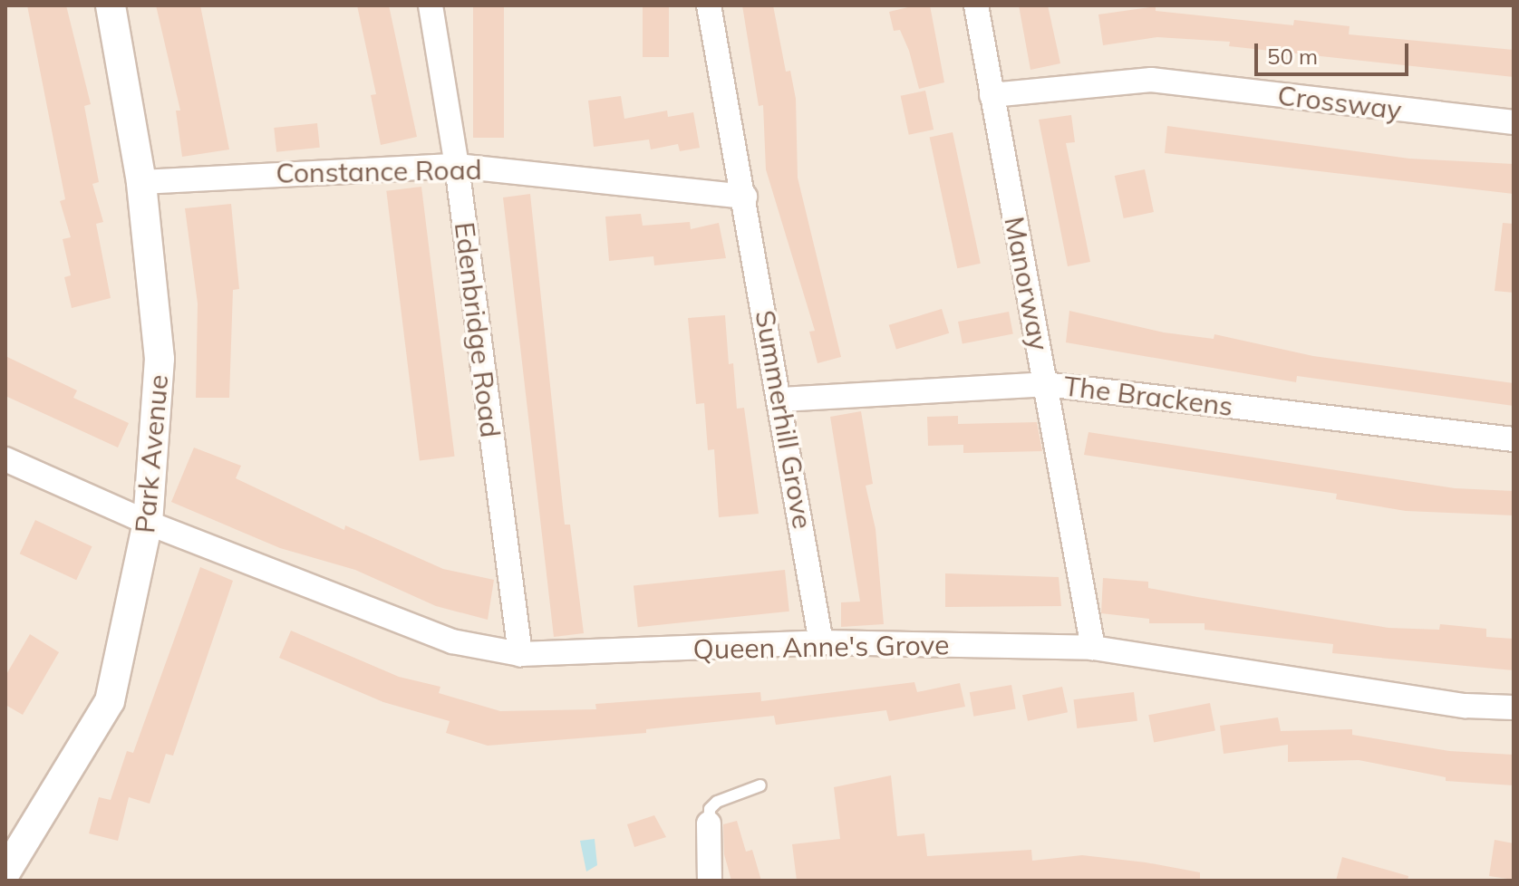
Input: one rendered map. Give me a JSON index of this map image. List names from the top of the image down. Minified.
{"streets":{"street":["Crossway","Constance Road","Manorway","Edenbridge Road","The Brackens","Summerhill Grove","Park Avenue","Queen Anne's Grove"]},"crossings":[["Crossway","Manorway"],["Constance Road","Edenbridge Road"],["Constance Road","Summerhill Grove"],["Constance Road","Park Avenue"],["Manorway","The Brackens"],["Manorway","Queen Anne's Grove"],["Edenbridge Road","Queen Anne's Grove"],["The Brackens","Summerhill Grove"],["Summerhill Grove","Queen Anne's Grove"],["Park Avenue","Queen Anne's Grove"]],"scale_bar":"50 m"}
